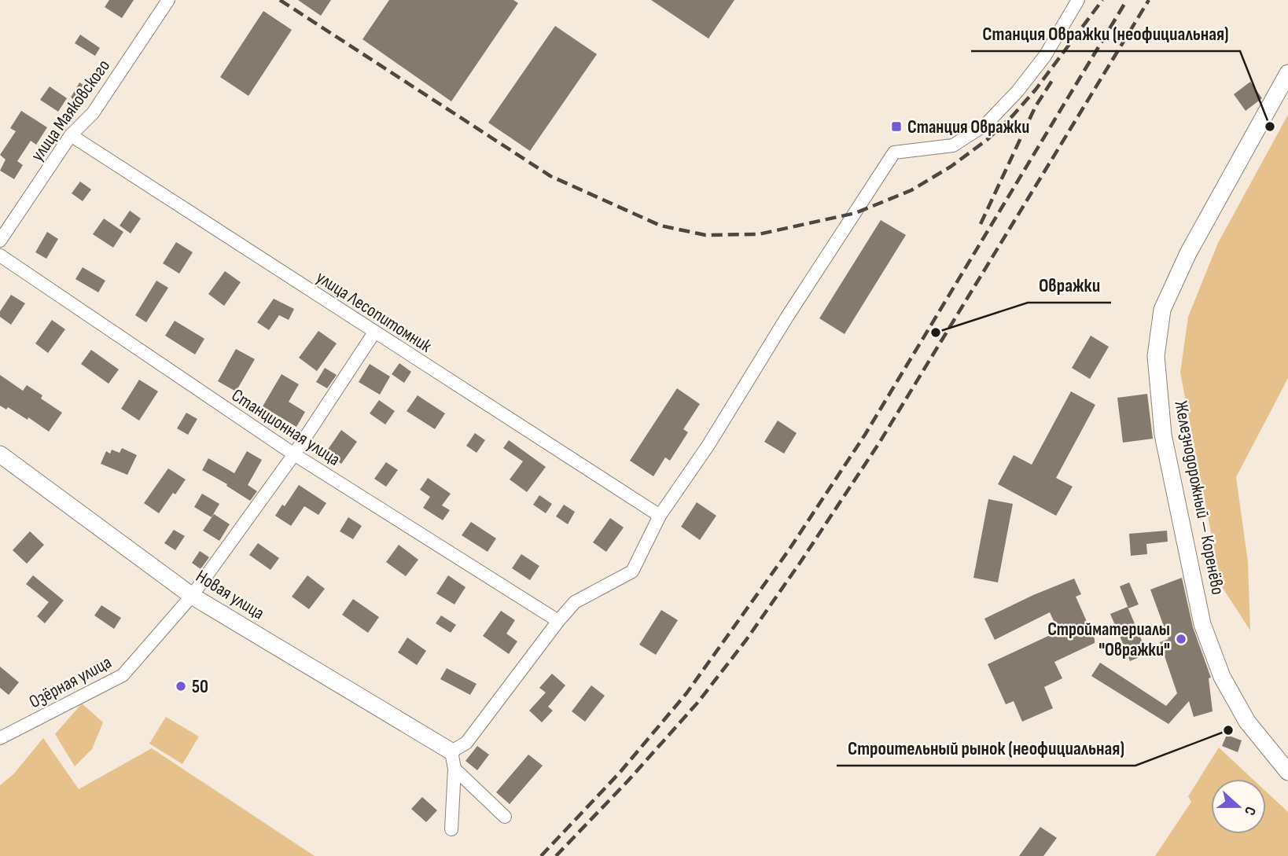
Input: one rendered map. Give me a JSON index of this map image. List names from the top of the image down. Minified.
{"streets":{"main road":["Железнодорожный — Коренёво","Новая улица"],"street":["улица Маяковского","улица Лесопитомник","Станционная улица","Озёрная улица"]},"crossings":[["улица Маяковского","улица Лесопитомник"],["улица Лесопитомник","Озёрная улица"],["Станционная улица","Озёрная улица"],["Новая улица","Озёрная улица"]],"places":{"transit":["Станция Овражки"],"other":["Станция Овражки (неофициальная)","Овражки","Стройматериалы \"Овражки\"","50","Строительный рынок (неофициальная)"]},"north":"right"}
